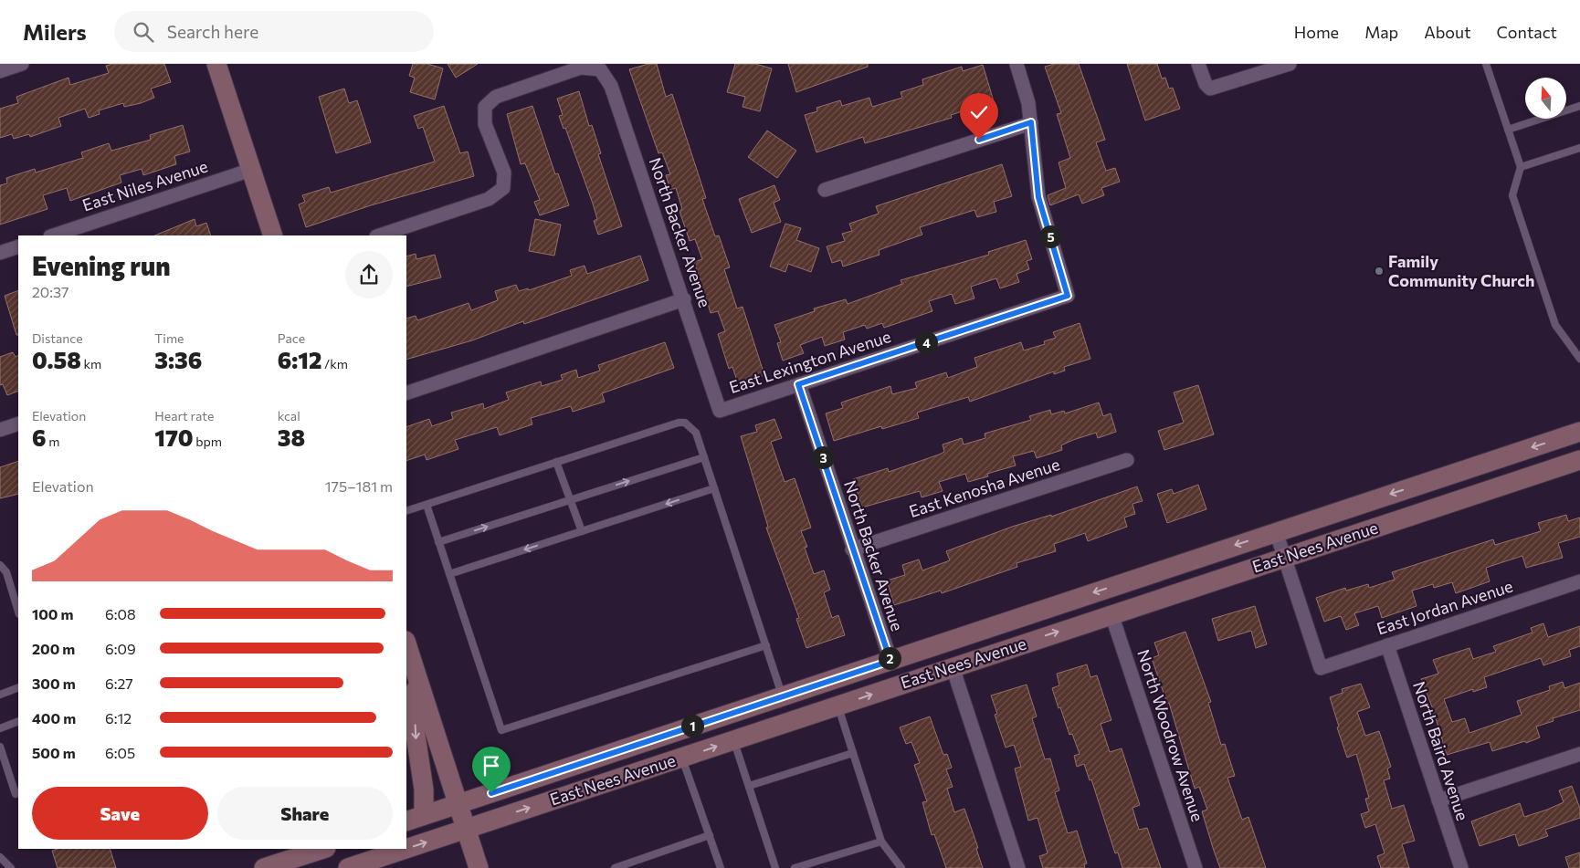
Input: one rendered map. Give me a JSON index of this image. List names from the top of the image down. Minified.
{"streets":{"main road":["East Nees Avenue"],"street":["East Niles Avenue","North Backer Avenue","East Lexington Avenue","East Kenosha Avenue","East Jordan Avenue","North Woodrow Avenue","North Baird Avenue"]},"crossings":[["North Backer Avenue","East Lexington Avenue"],["North Backer Avenue","East Kenosha Avenue"],["North Backer Avenue","East Nees Avenue"],["East Nees Avenue","East Jordan Avenue"],["East Nees Avenue","North Woodrow Avenue"],["East Jordan Avenue","North Baird Avenue"]],"places":["Family Community Church"],"north":"top","page":{"header":"Milers","search":"Search here","nav":["Home","Map","About","Contact"],"pins":["5","4","3","2","1"],"heading":["Evening run","20:37"],"stats":[["Distance","0.58 km"],["Time","3:36"],["Pace","6:12 /km"],["Elevation","6 m"],["Heart rate","170 bpm"],["kcal","38"]],"chart":["Elevation","175–181 m"],"list":[{"name":"100 m","note":"6:08"},{"name":"200 m","note":"6:09"},{"name":"300 m","note":"6:27"},{"name":"400 m","note":"6:12"},{"name":"500 m","note":"6:05"}],"buttons":["Save","Share"]}}
